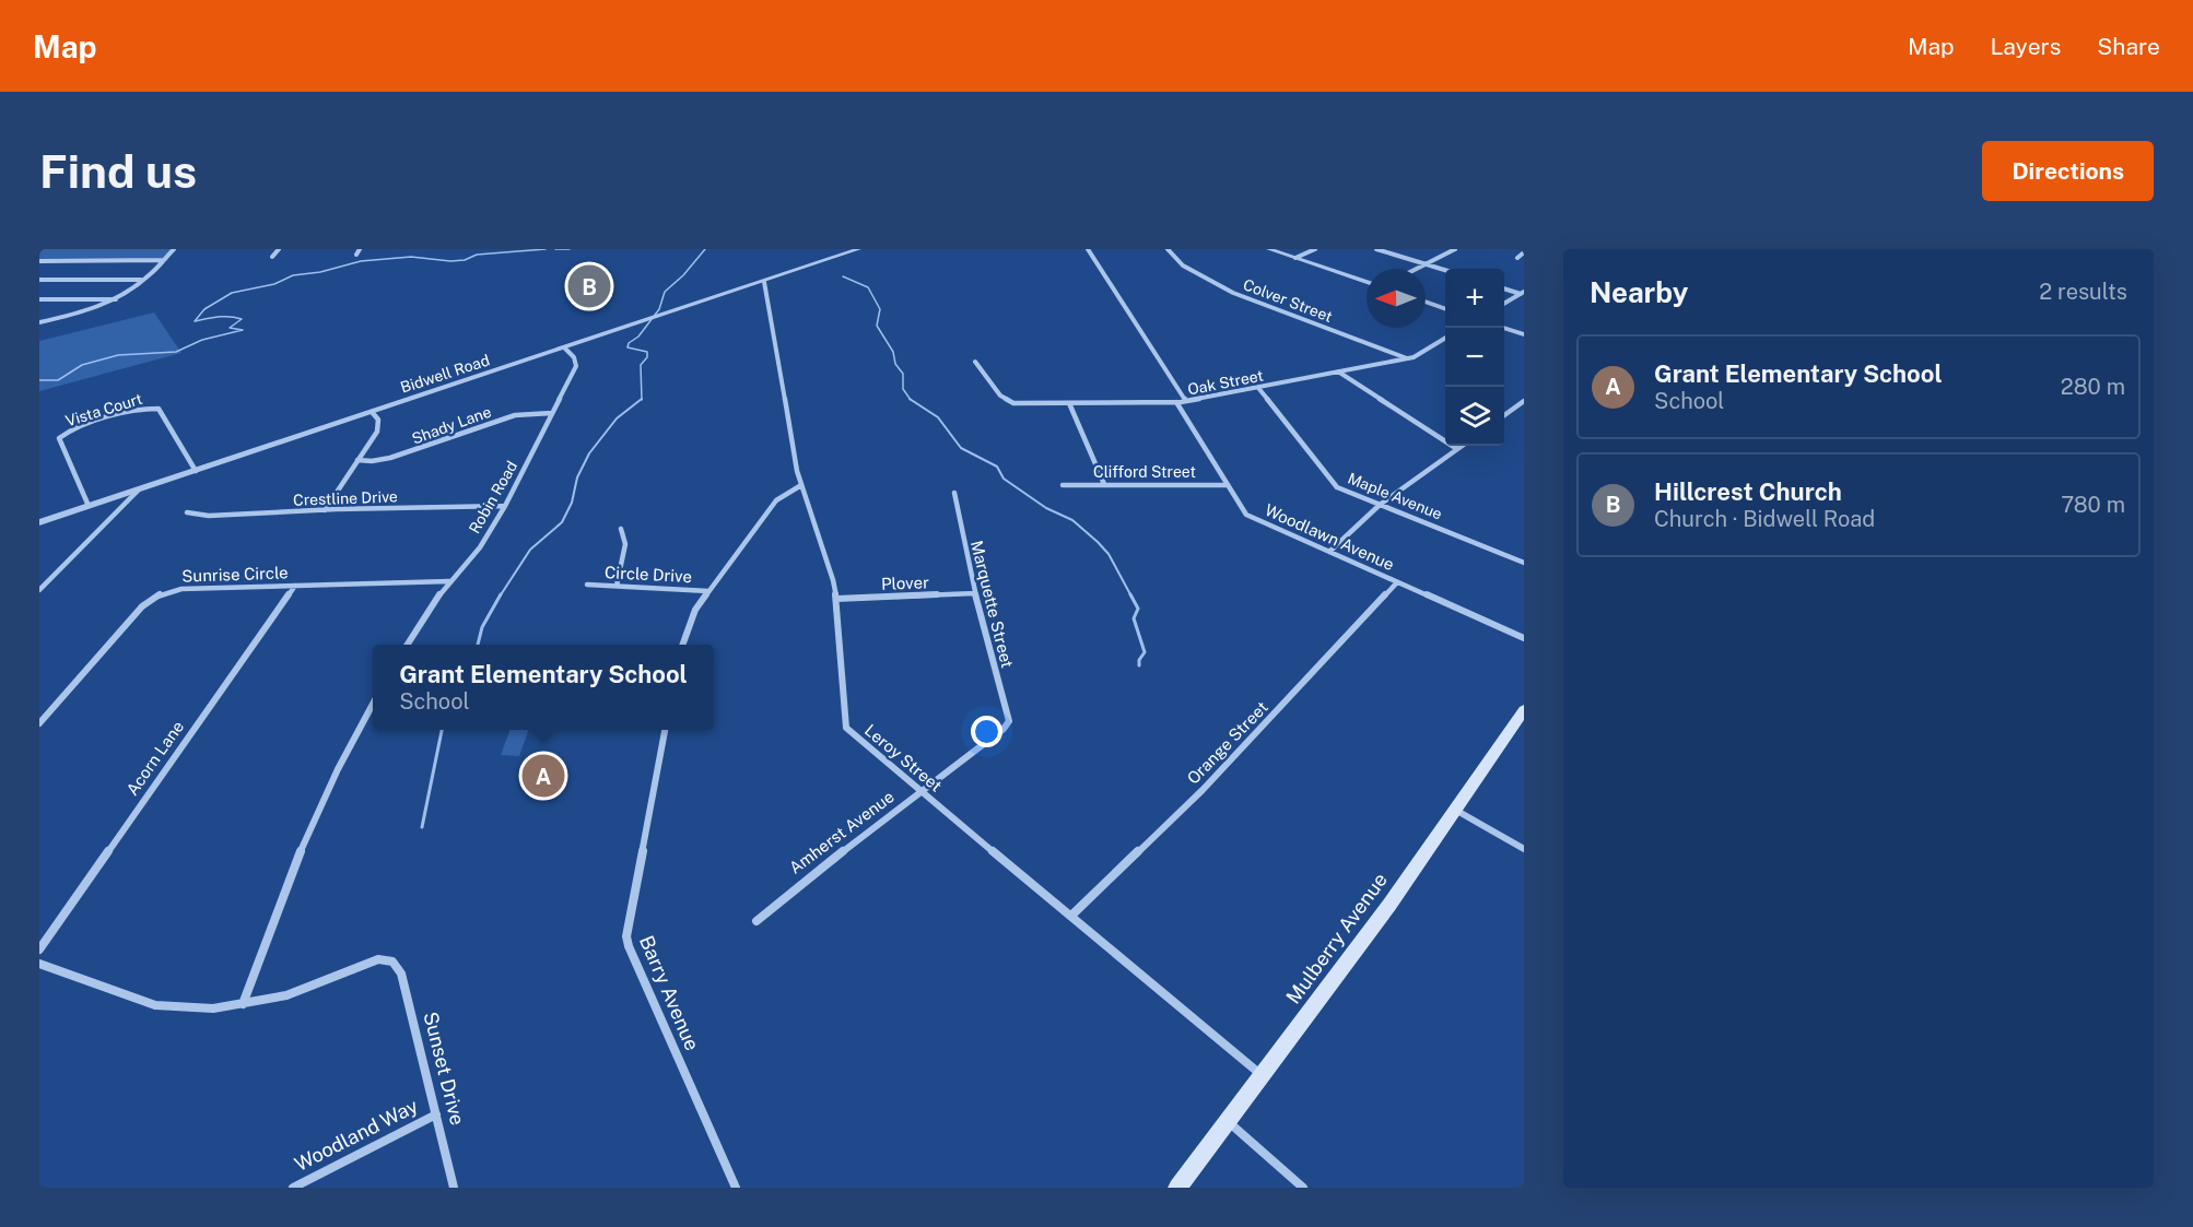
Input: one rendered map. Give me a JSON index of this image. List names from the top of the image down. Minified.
{"streets":{"main road":["Mulberry Avenue"],"street":["Colver Street","Bidwell Road","Oak Street","Vista Court","Shady Lane","Clifford Street","Maple Avenue","Robin Road","Crestline Drive","Woodlawn Avenue","Sunrise Circle","Circle Drive","Plover","Marquette Street","Orange Street","Acorn Lane","Leroy Street","Amherst Avenue","Barry Avenue","Sunset Drive","Woodland Way"]},"crossings":[["Colver Street","Oak Street"],["Bidwell Road","Vista Court"],["Bidwell Road","Robin Road"],["Bidwell Road","Leroy Street"],["Oak Street","Maple Avenue"],["Oak Street","Woodlawn Avenue"],["Shady Lane","Robin Road"],["Clifford Street","Woodlawn Avenue"],["Robin Road","Crestline Drive"],["Robin Road","Sunrise Circle"],["Woodlawn Avenue","Orange Street"],["Sunrise Circle","Acorn Lane"],["Plover","Marquette Street"],["Plover","Leroy Street"],["Marquette Street","Amherst Avenue"],["Orange Street","Leroy Street"],["Leroy Street","Amherst Avenue"],["Leroy Street","Mulberry Avenue"],["Sunset Drive","Woodland Way"]],"north":"left","page":{"header":"Map","nav":["Map","Layers","Share"],"buttons":"Directions","title":"Find us","heading":["Nearby","2 results"],"pins":["B","A"],"map_buttons":["+","−"],"list":[{"mark":"A","name":"Grant Elementary School","note":"School","value":"280 m"},{"mark":"B","name":"Hillcrest Church","note":"Church · Bidwell Road","value":"780 m"}],"popup":["Grant Elementary School","School"]}}
